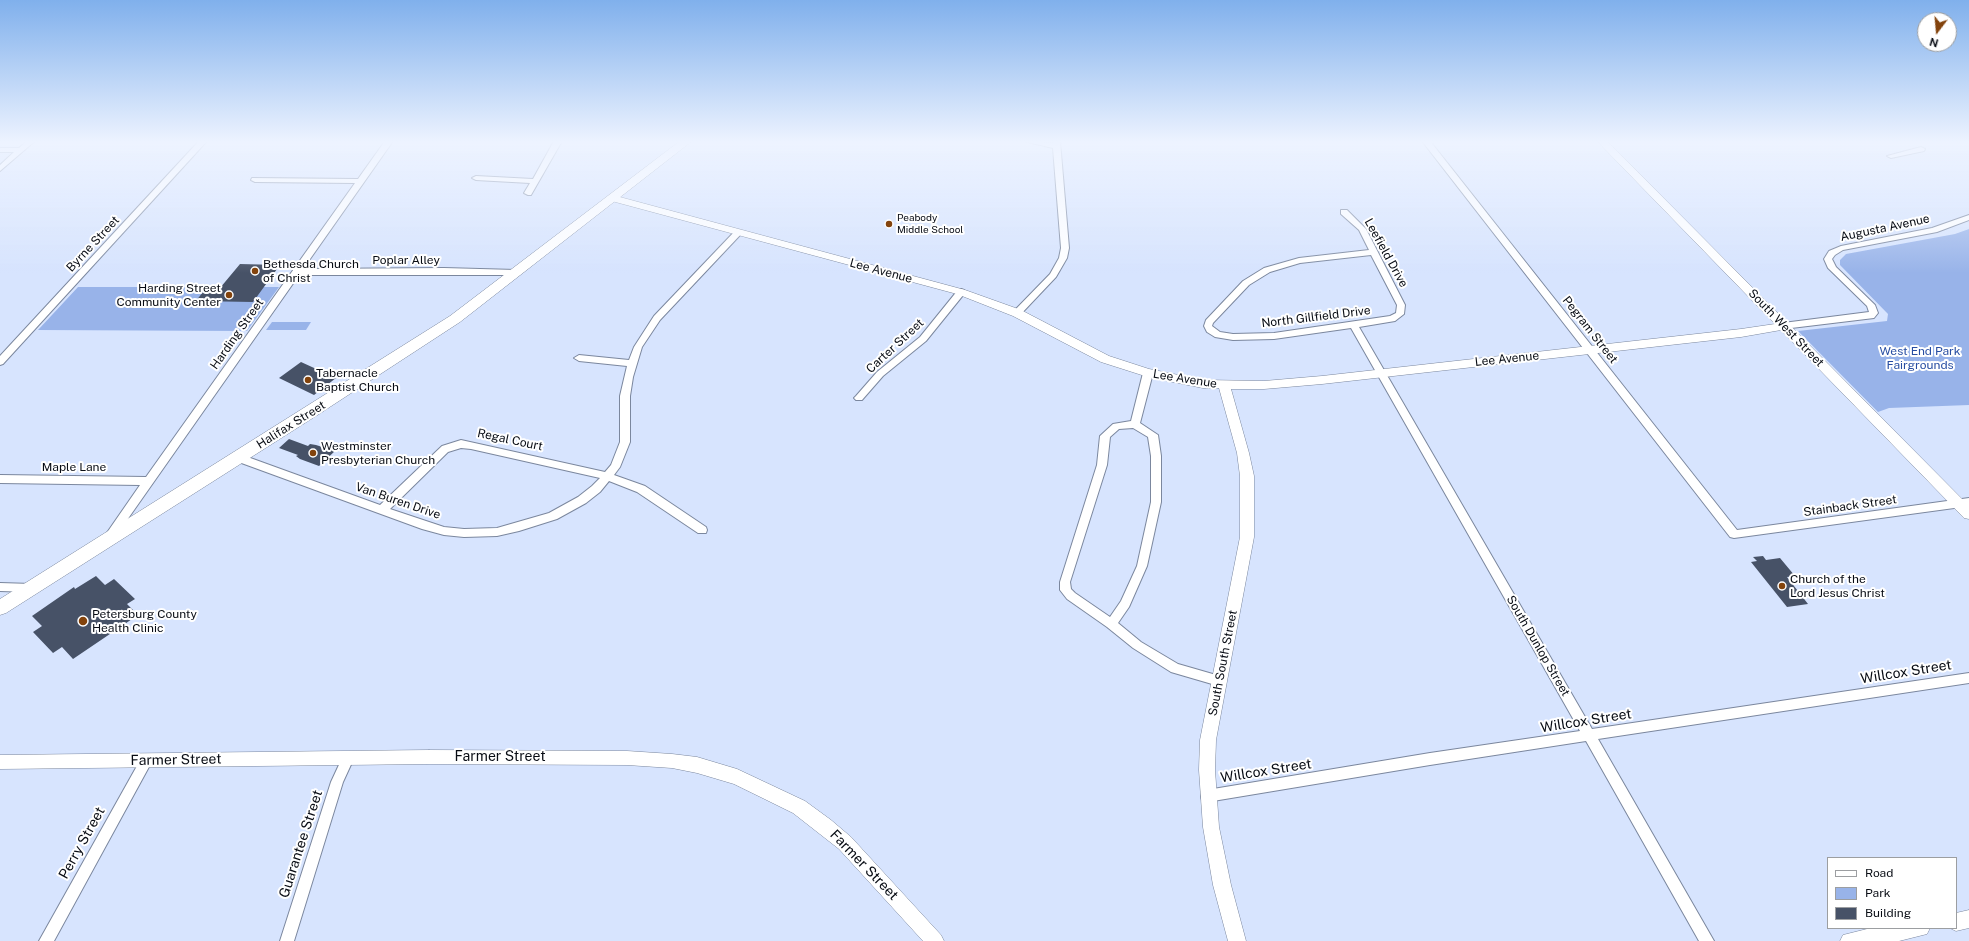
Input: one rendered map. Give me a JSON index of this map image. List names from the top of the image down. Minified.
{"streets":{"main road":["Halifax Street"],"street":["Augusta Avenue","Byrne Street","Leefield Drive","Poplar Alley","Lee Avenue","North Gillfield Drive","South West Street","Pegram Street","Harding Street","Carter Street","Regal Court","Maple Lane","Van Buren Drive","Stainback Street","South Dunlop Street","South South Street","Willcox Street","Farmer Street","Perry Street","Guarantee Street"]},"crossings":[["Augusta Avenue","Lee Avenue"],["Augusta Avenue","South West Street"],["Leefield Drive","North Gillfield Drive"],["Poplar Alley","Harding Street"],["Poplar Alley","Halifax Street"],["Lee Avenue","South West Street"],["Lee Avenue","Pegram Street"],["Lee Avenue","Carter Street"],["Lee Avenue","Halifax Street"],["Lee Avenue","Van Buren Drive"],["Lee Avenue","South Dunlop Street"],["Lee Avenue","South South Street"],["North Gillfield Drive","South Dunlop Street"],["South West Street","Stainback Street"],["Pegram Street","Stainback Street"],["Harding Street","Halifax Street"],["Harding Street","Maple Lane"],["Halifax Street","Van Buren Drive"],["Regal Court","Van Buren Drive"],["South Dunlop Street","Willcox Street"],["South South Street","Willcox Street"],["Farmer Street","Perry Street"],["Farmer Street","Guarantee Street"]],"parks":["West End Park Fairgrounds"],"places":["Peabody Middle School","Bethesda Church of Christ","Harding Street Community Center","Tabernacle Baptist Church","Westminster Presbyterian Church","Church of the Lord Jesus Christ","Petersburg County Health Clinic"],"legend":["Road","Park","Building"],"north":"bottom"}
